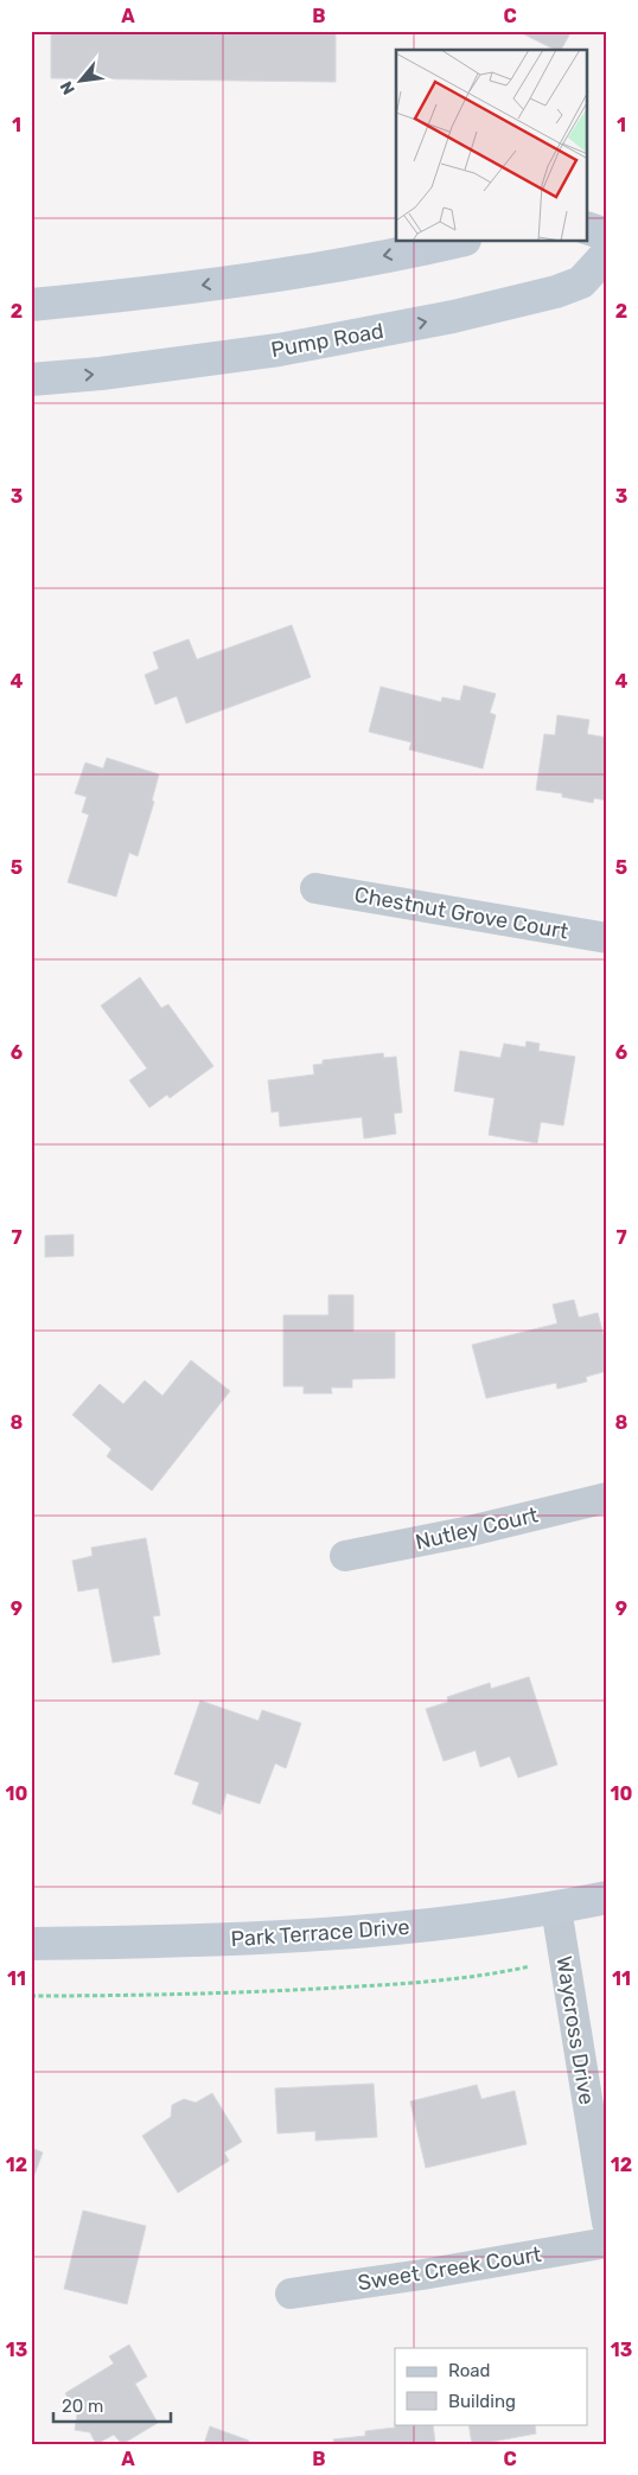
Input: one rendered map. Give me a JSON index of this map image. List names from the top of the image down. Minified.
{"streets":{"main road":["Pump Road","Park Terrace Drive"],"street":["Chestnut Grove Court","Nutley Court","Waycross Drive","Sweet Creek Court"]},"crossings":[["Park Terrace Drive","Waycross Drive"]],"legend":["Road","Building"],"scale_bar":"20 m","north":"bottom left","grid":{"columns":["A","B","C"],"rows":["1","2","3","4","5","6","7","8","9","10","11","12","13"]}}
